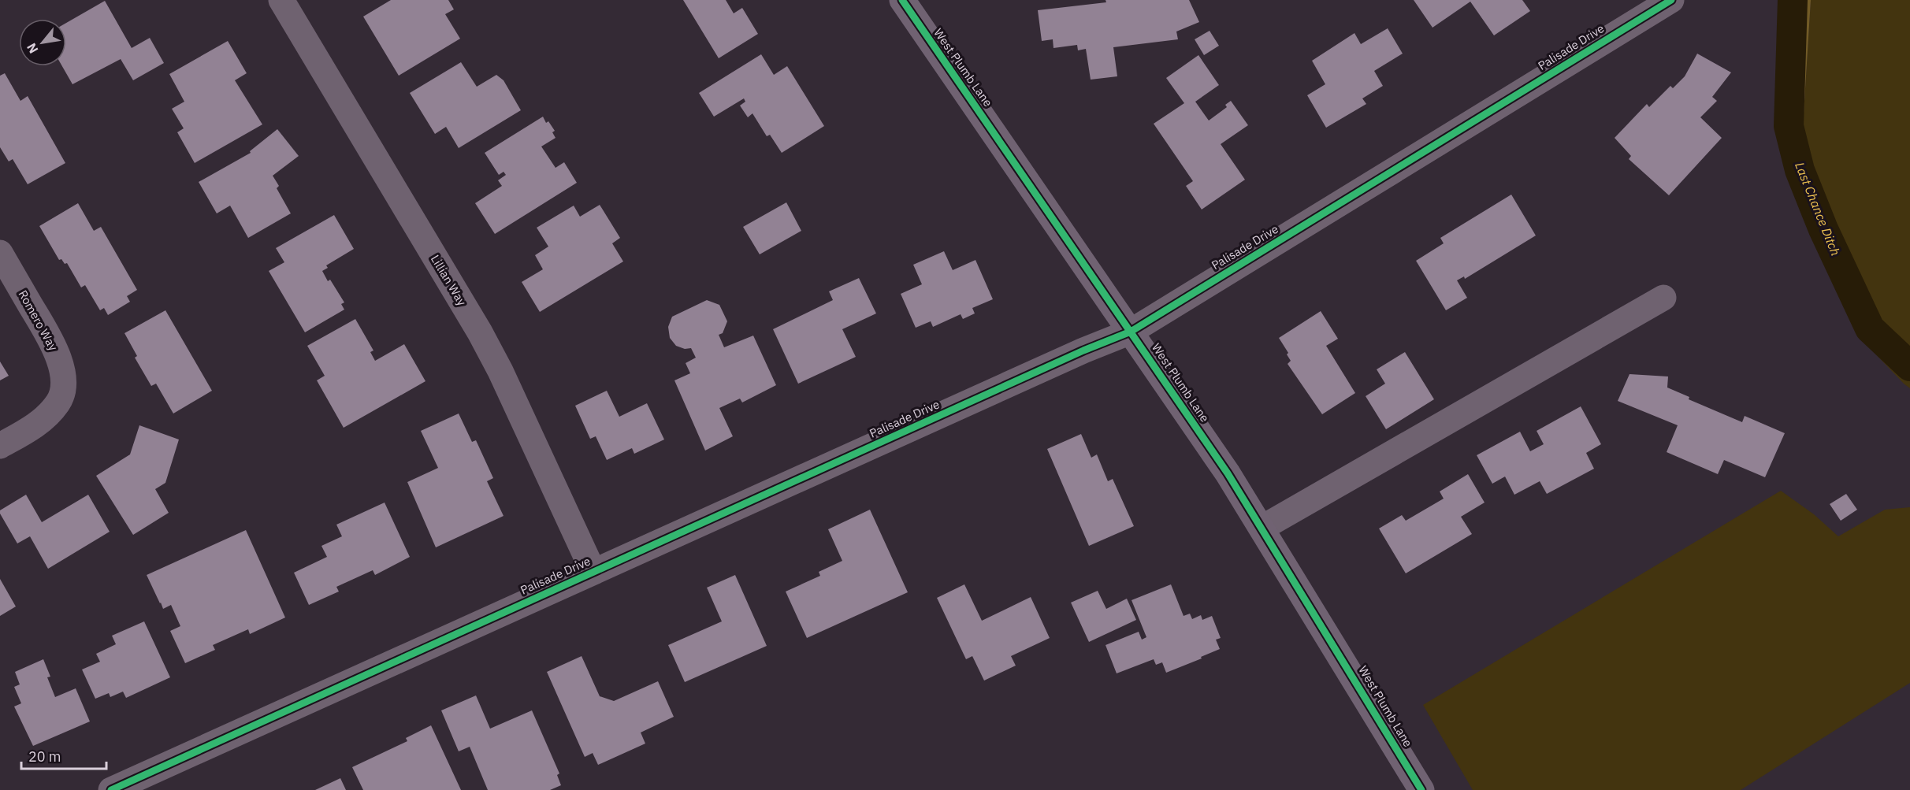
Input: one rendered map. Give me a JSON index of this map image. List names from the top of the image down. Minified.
{"streets":{"main road":["West Plumb Lane"],"street":["Palisade Drive","Lillian Way","Romero Way"]},"crossings":[["Palisade Drive","West Plumb Lane"],["Palisade Drive","Lillian Way"]],"water":["Last Chance Ditch"],"scale_bar":"20 m","north":"bottom left"}
